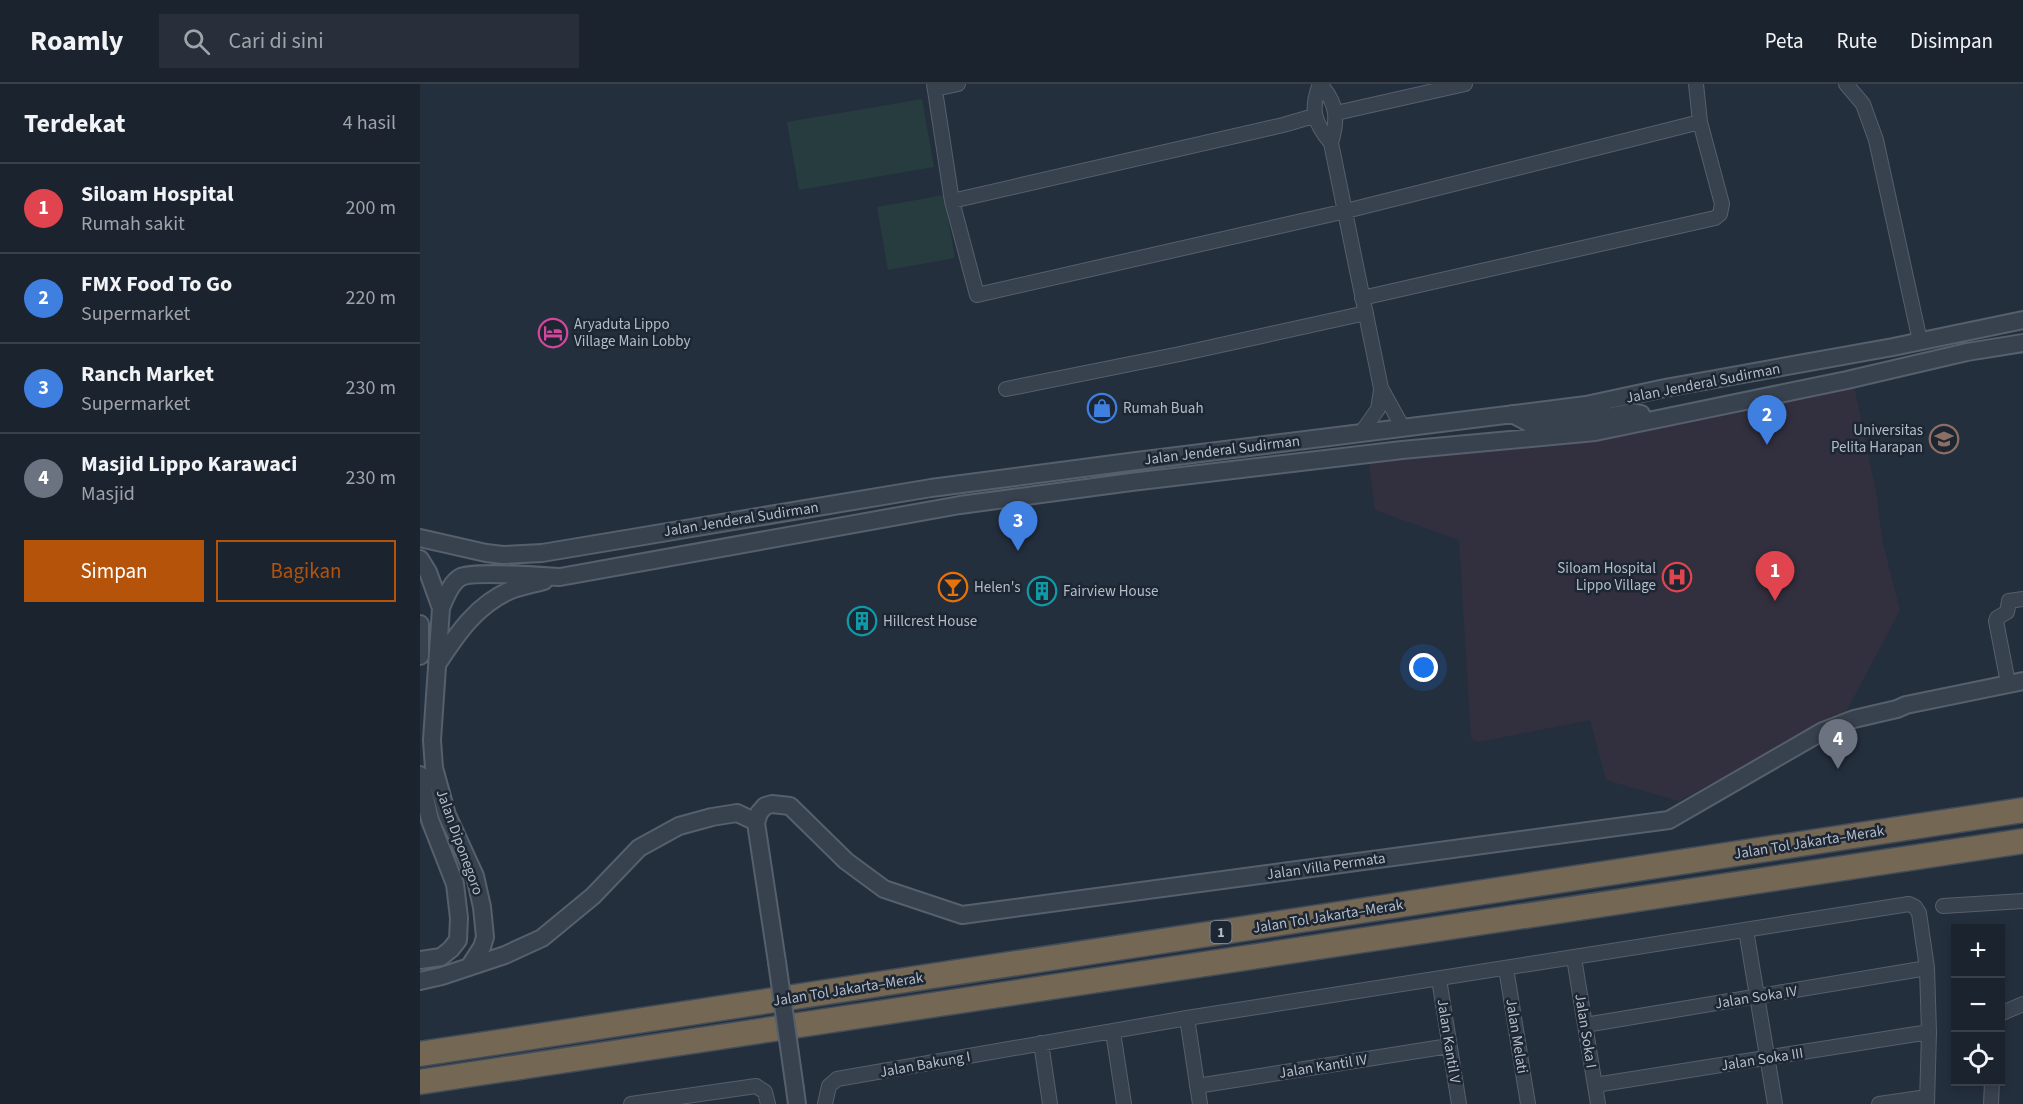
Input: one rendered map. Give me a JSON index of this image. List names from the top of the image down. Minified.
{"streets":{"highway":["Jalan Tol Jakarta–Merak","1"],"street":["Jalan Jenderal Sudirman","Jalan Diponegoro","Jalan Villa Permata","Jalan Soka IV","Jalan Soka I","Jalan Melati","Jalan Kantil V","Jalan Soka III","Jalan Bakung I","Jalan Kantil IV"]},"crossings":[["Jalan Diponegoro","Jalan Villa Permata"],["Jalan Soka IV","Jalan Soka I"],["Jalan Soka IV","Jalan Bakung I"],["Jalan Soka I","Jalan Soka III"],["Jalan Soka I","Jalan Bakung I"],["Jalan Melati","Jalan Bakung I"],["Jalan Kantil V","Jalan Bakung I"],["Jalan Kantil V","Jalan Kantil IV"]],"places":{"hotel":["Aryaduta Lippo Village Main Lobby"],"shop":["Rumah Buah"],"school or university":["Universitas Pelita Harapan"],"hospital":["Siloam Hospital Lippo Village"],"bar":["Helen's"],"building":["Fairview House","Hillcrest House"]},"page":{"header":"Roamly","search":"Cari di sini","nav":["Peta","Rute","Disimpan"],"heading":["Terdekat","4 hasil"],"list":[{"mark":"1","name":"Siloam Hospital","note":"Rumah sakit","value":"200 m"},{"mark":"2","name":"FMX Food To Go","note":"Supermarket","value":"220 m"},{"mark":"3","name":"Ranch Market","note":"Supermarket","value":"230 m"},{"mark":"4","name":"Masjid Lippo Karawaci","note":"Masjid","value":"230 m"}],"pins":["2","3","1","4"],"buttons":["Simpan","Bagikan"],"map_buttons":["+","−"]}}
